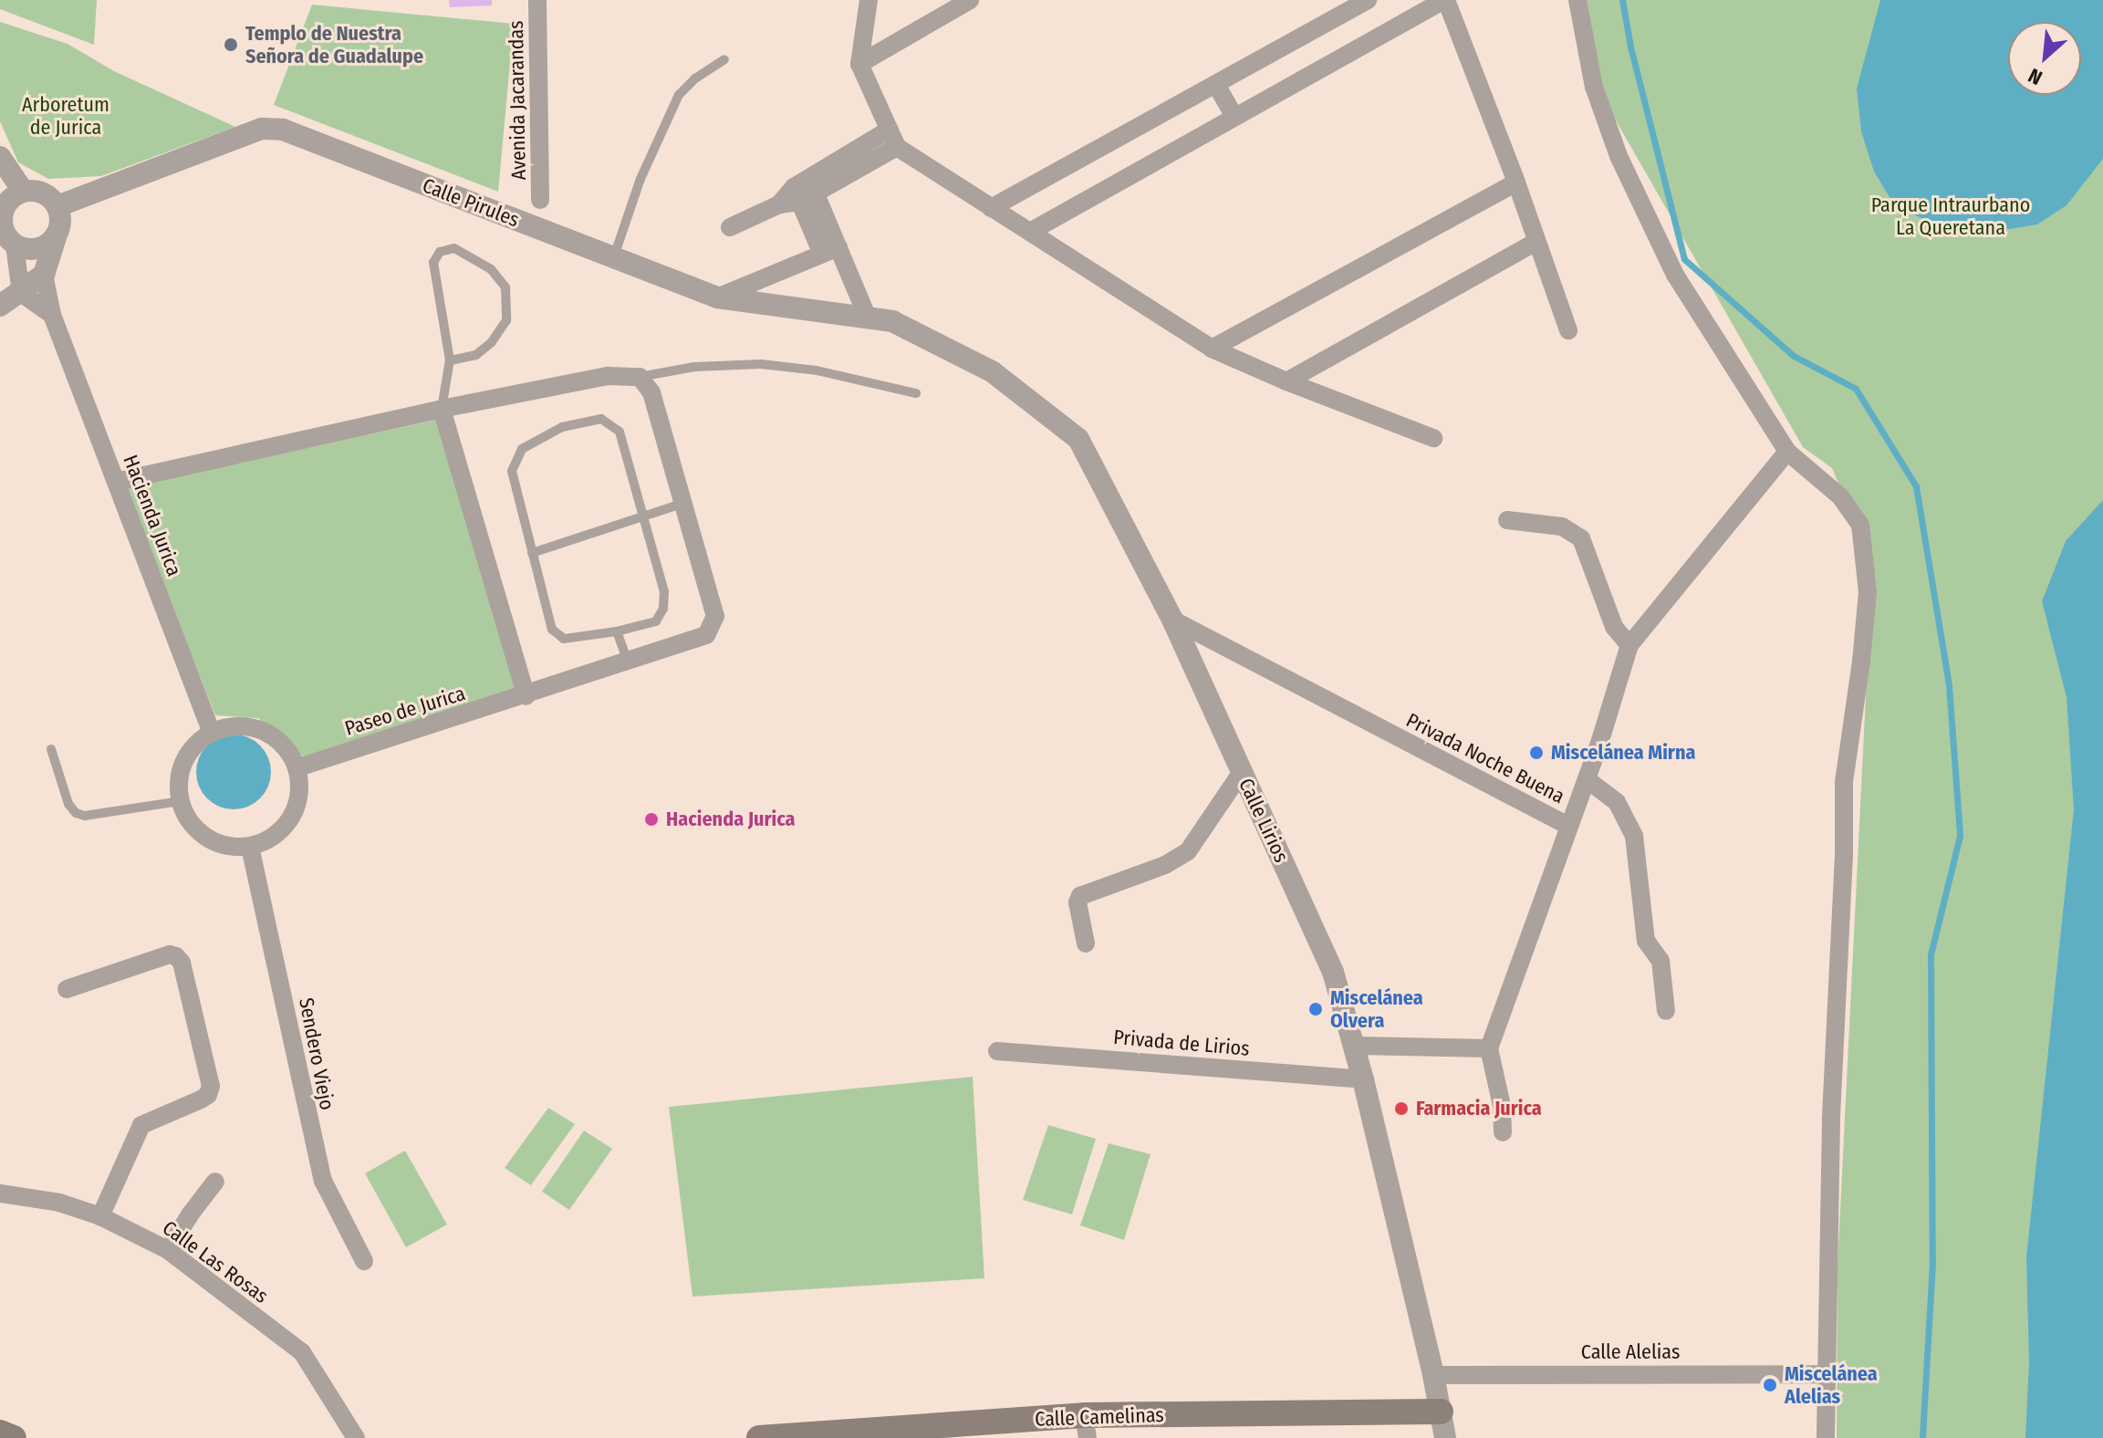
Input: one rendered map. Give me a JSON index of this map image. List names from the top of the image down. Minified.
{"streets":{"main road":["Calle Camelinas"],"street":["Avenida Jacarandas","Calle Pirules","Hacienda Jurica","Paseo de Jurica","Privada Noche Buena","Calle Lirios","Privada de Lirios","Sendero Viejo","Calle Las Rosas","Calle Alelias"]},"crossings":[["Calle Pirules","Calle Lirios"],["Hacienda Jurica","Paseo de Jurica"],["Hacienda Jurica","Sendero Viejo"],["Paseo de Jurica","Sendero Viejo"],["Privada Noche Buena","Calle Lirios"],["Calle Lirios","Privada de Lirios"],["Calle Lirios","Calle Alelias"],["Calle Lirios","Calle Camelinas"]],"parks":["Arboretum de Jurica","Parque Intraurbano La Queretana"],"places":["Templo de Nuestra Señora de Guadalupe","Miscelánea Mirna","Hacienda Jurica","Miscelánea Olvera","Farmacia Jurica","Miscelánea Alelias"],"north":"bottom left"}
